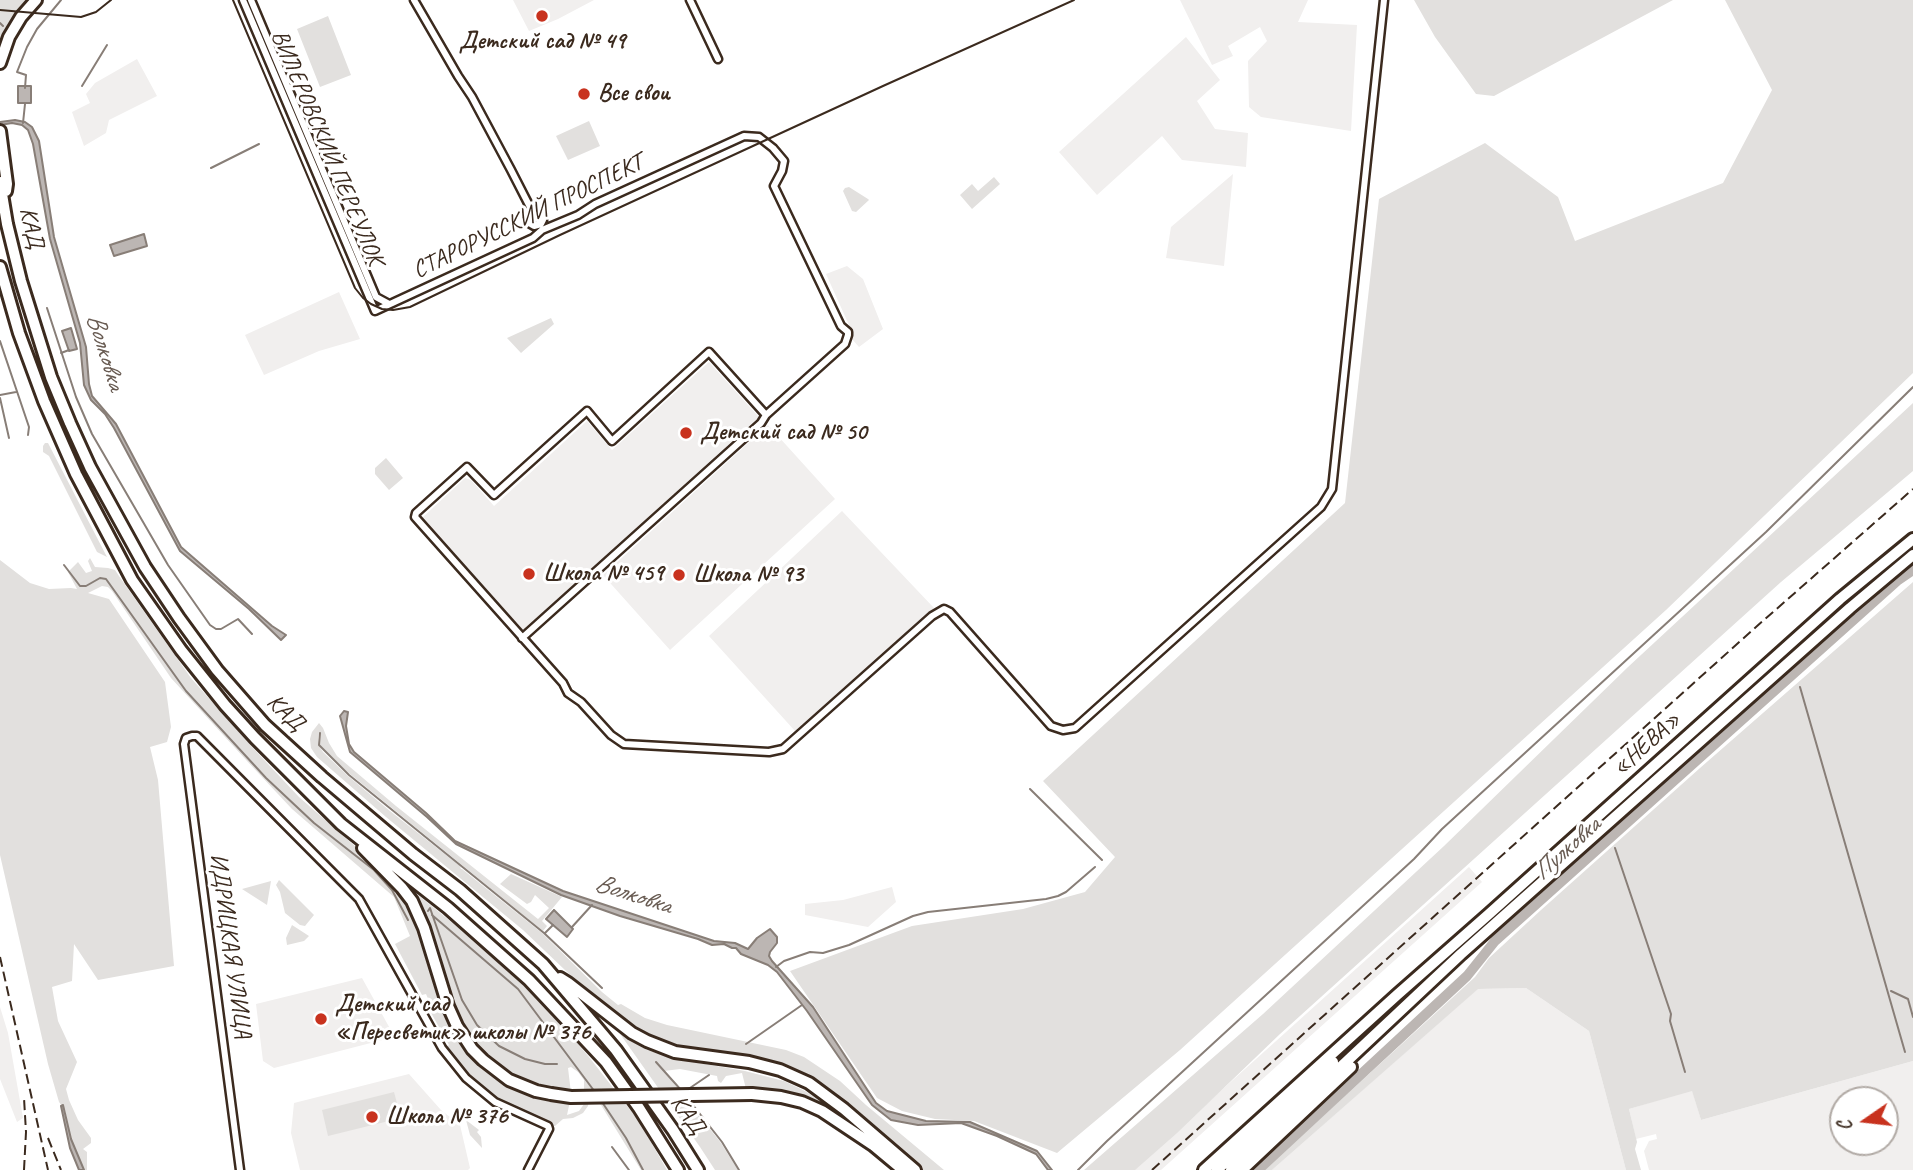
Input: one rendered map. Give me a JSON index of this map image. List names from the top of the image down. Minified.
{"streets":{"highway":["КАД","«НЕВА»"],"street":["ВИЛЕРОВСКИЙ ПЕРЕУЛОК","СТАРОРУССКИЙ ПРОСПЕКТ","ИДРИЦКАЯ УЛИЦА"]},"crossings":[["ВИЛЕРОВСКИЙ ПЕРЕУЛОК","СТАРОРУССКИЙ ПРОСПЕКТ"]],"water":["Волковка","Пулковка"],"places":["Детский сад № 49","Все свои","Детский сад № 50","Школа № 459","Школа № 93","Детский сад «Пересветик» школы № 376","Школа № 376"],"north":"left"}
